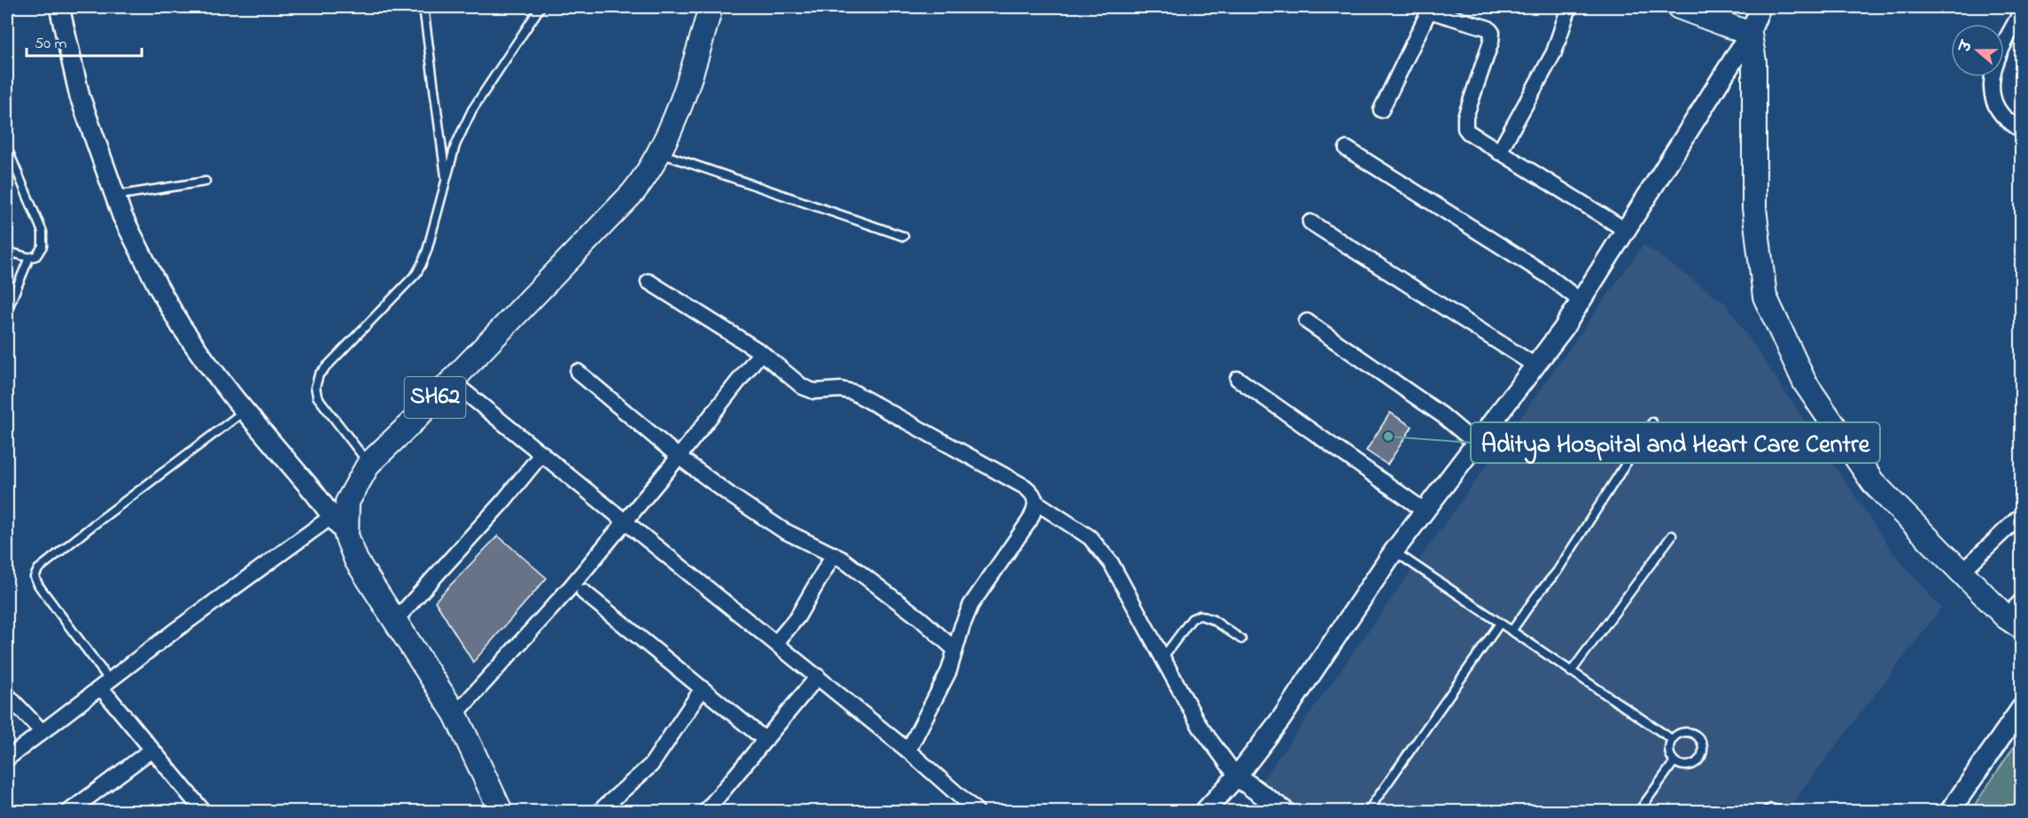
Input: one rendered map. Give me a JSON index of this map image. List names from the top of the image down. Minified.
{"streets":{"main road":["SH62"]},"places":["Aditya Hospital and Heart Care Centre"],"scale_bar":"50 m","north":"left"}
